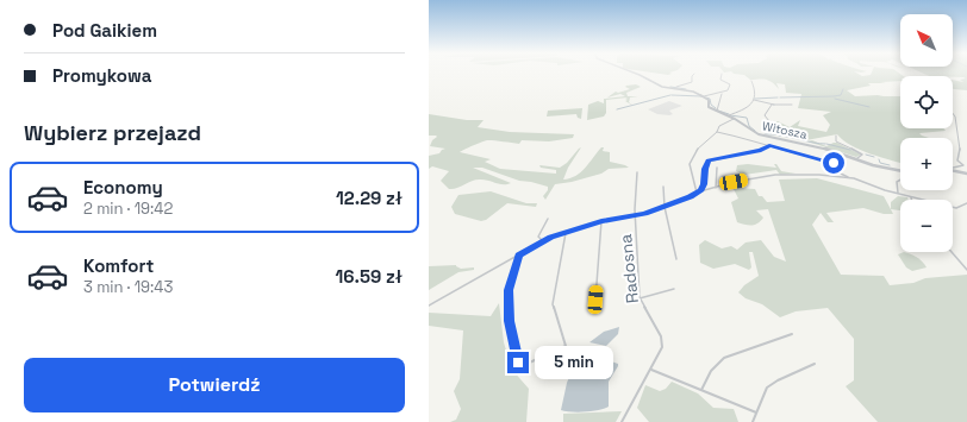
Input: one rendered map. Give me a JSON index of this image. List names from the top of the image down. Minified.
{"streets":{"street":["Witosza","Radosna"]},"north":"top left","page":{"banner":["Pod Gaikiem","Promykowa"],"map_buttons":["+","−"],"heading":"Wybierz przejazd","list":[{"name":"Economy","note":"2 min · 19:42","value":"12.29 zł"},{"name":"Komfort","note":"3 min · 19:43","value":"16.59 zł"}],"bubble":"5 min","buttons":"Potwierdź"}}
